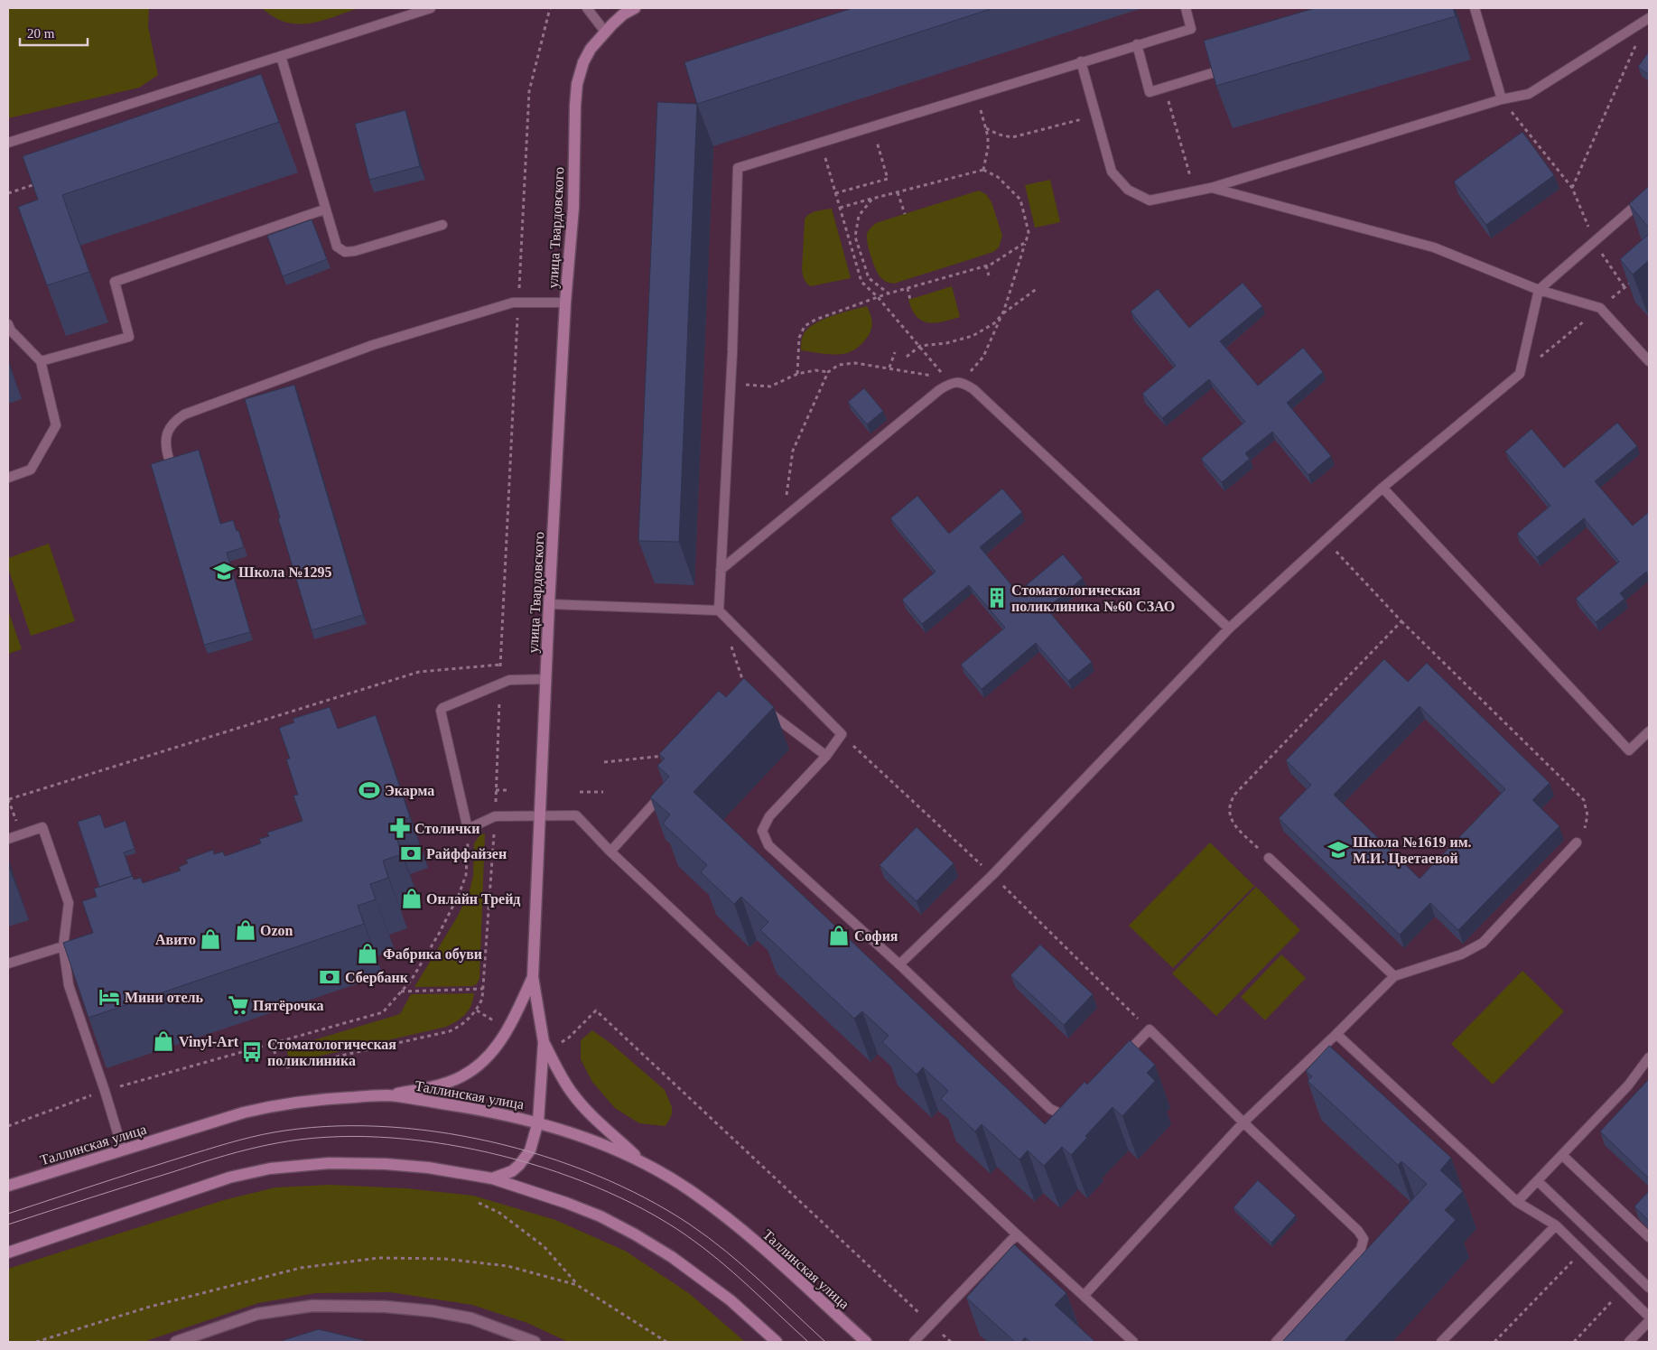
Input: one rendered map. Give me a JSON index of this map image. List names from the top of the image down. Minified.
{"streets":{"main road":["улица Твардовского","Таллинская улица"]},"crossings":[["улица Твардовского","Таллинская улица"]],"places":{"school or university":["Школа №1295","Школа №1619 им. М.И. Цветаевой"],"building":["Стоматологическая поликлиника №60 СЗАО"],"sports":["Экарма"],"pharmacy":["Столички"],"bank":["Райффайзен","Сбербанк"],"shop":["Онлайн Трейд","Ozon","София","Авито","Фабрика обуви","Vinyl-Art"],"hotel":["Мини отель"],"supermarket":["Пятёрочка"],"bus stop":["Стоматологическая поликлиника"]},"scale_bar":"20 m"}
